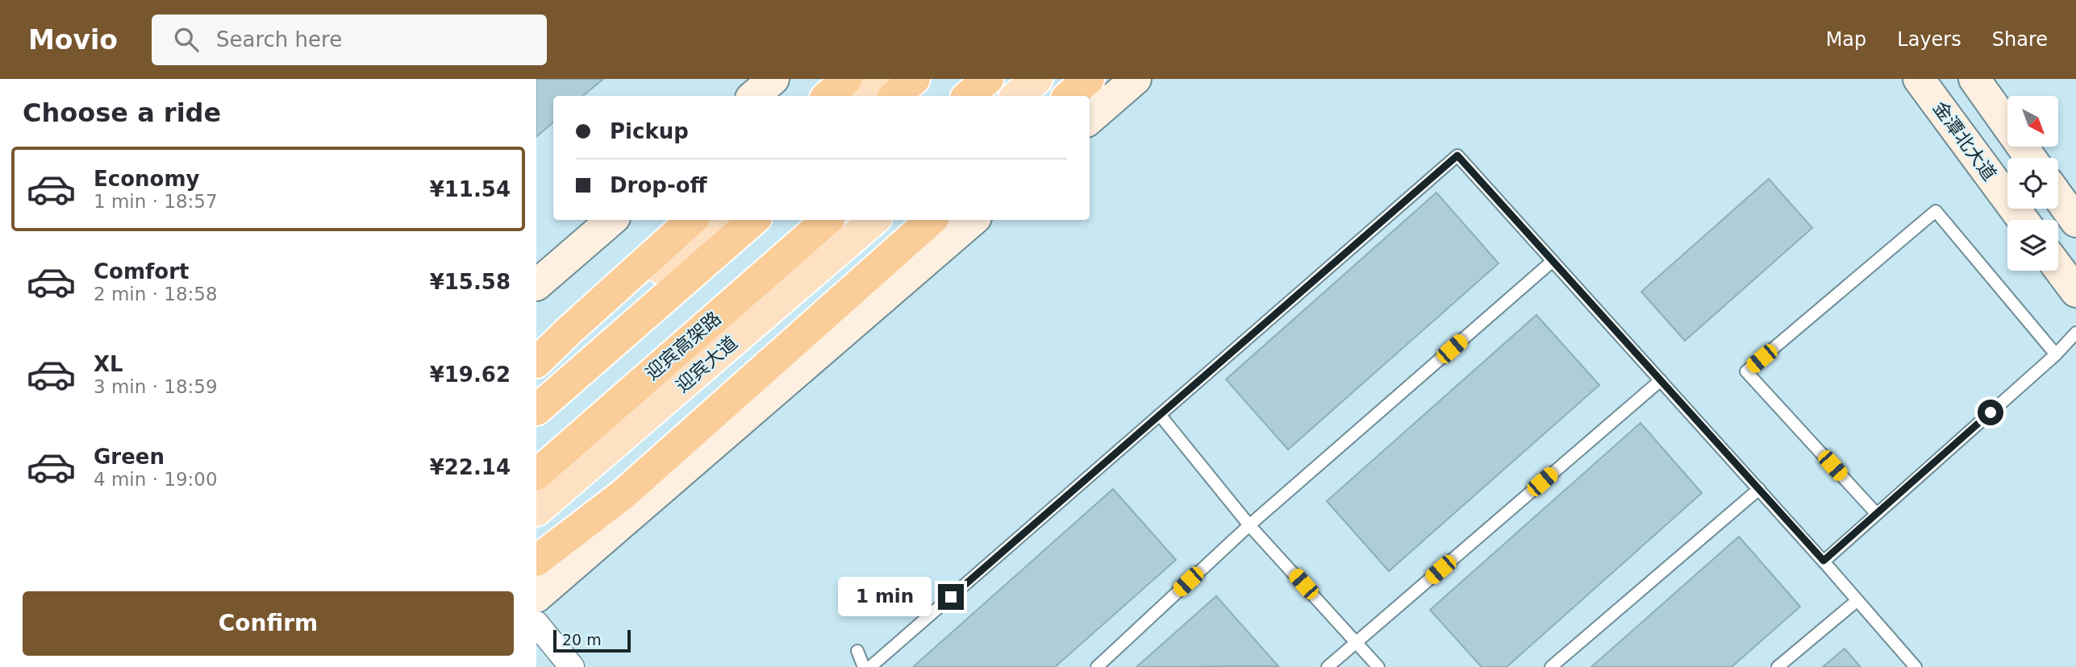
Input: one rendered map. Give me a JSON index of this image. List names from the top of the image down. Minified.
{"streets":{"highway":["迎宾高架路"],"main road":["迎宾大道"],"street":["金潭北大道"]},"scale_bar":"20 m","north":"bottom right","page":{"header":"Movio","search":"Search here","nav":["Map","Layers","Share"],"heading":"Choose a ride","banner":["Pickup","Drop-off"],"list":[{"name":"Economy","note":"1 min · 18:57","value":"¥11.54"},{"name":"Comfort","note":"2 min · 18:58","value":"¥15.58"},{"name":"XL","note":"3 min · 18:59","value":"¥19.62"},{"name":"Green","note":"4 min · 19:00","value":"¥22.14"}],"bubble":"1 min","buttons":"Confirm","scale":"20 m"}}
